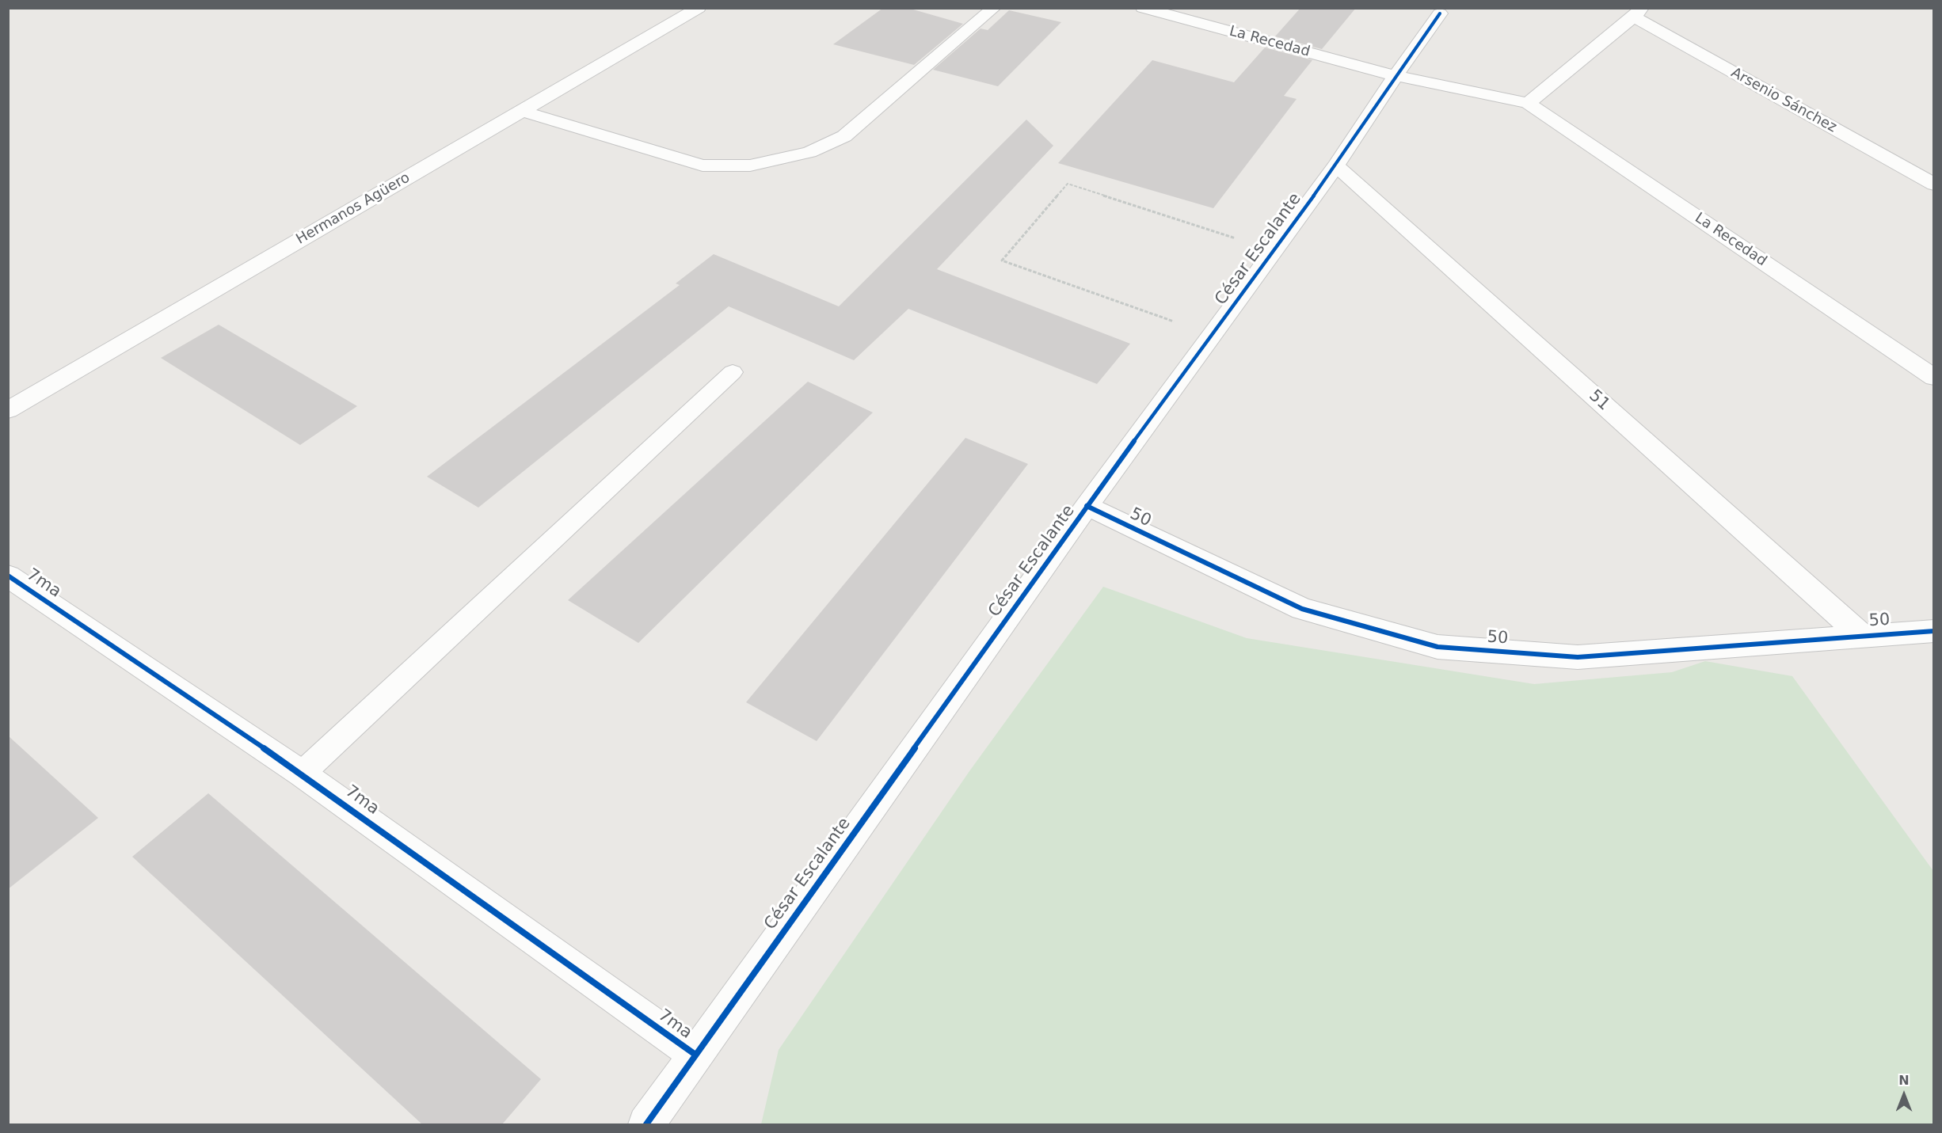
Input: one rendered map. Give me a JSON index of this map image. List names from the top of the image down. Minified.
{"streets":{"street":["La Recedad","Arsenio Sánchez","Hermanos Agüero","César Escalante","51","50","7ma"]},"crossings":[["La Recedad","César Escalante"],["César Escalante","51"],["César Escalante","50"],["César Escalante","7ma"],["51","50"]],"north":"top"}
